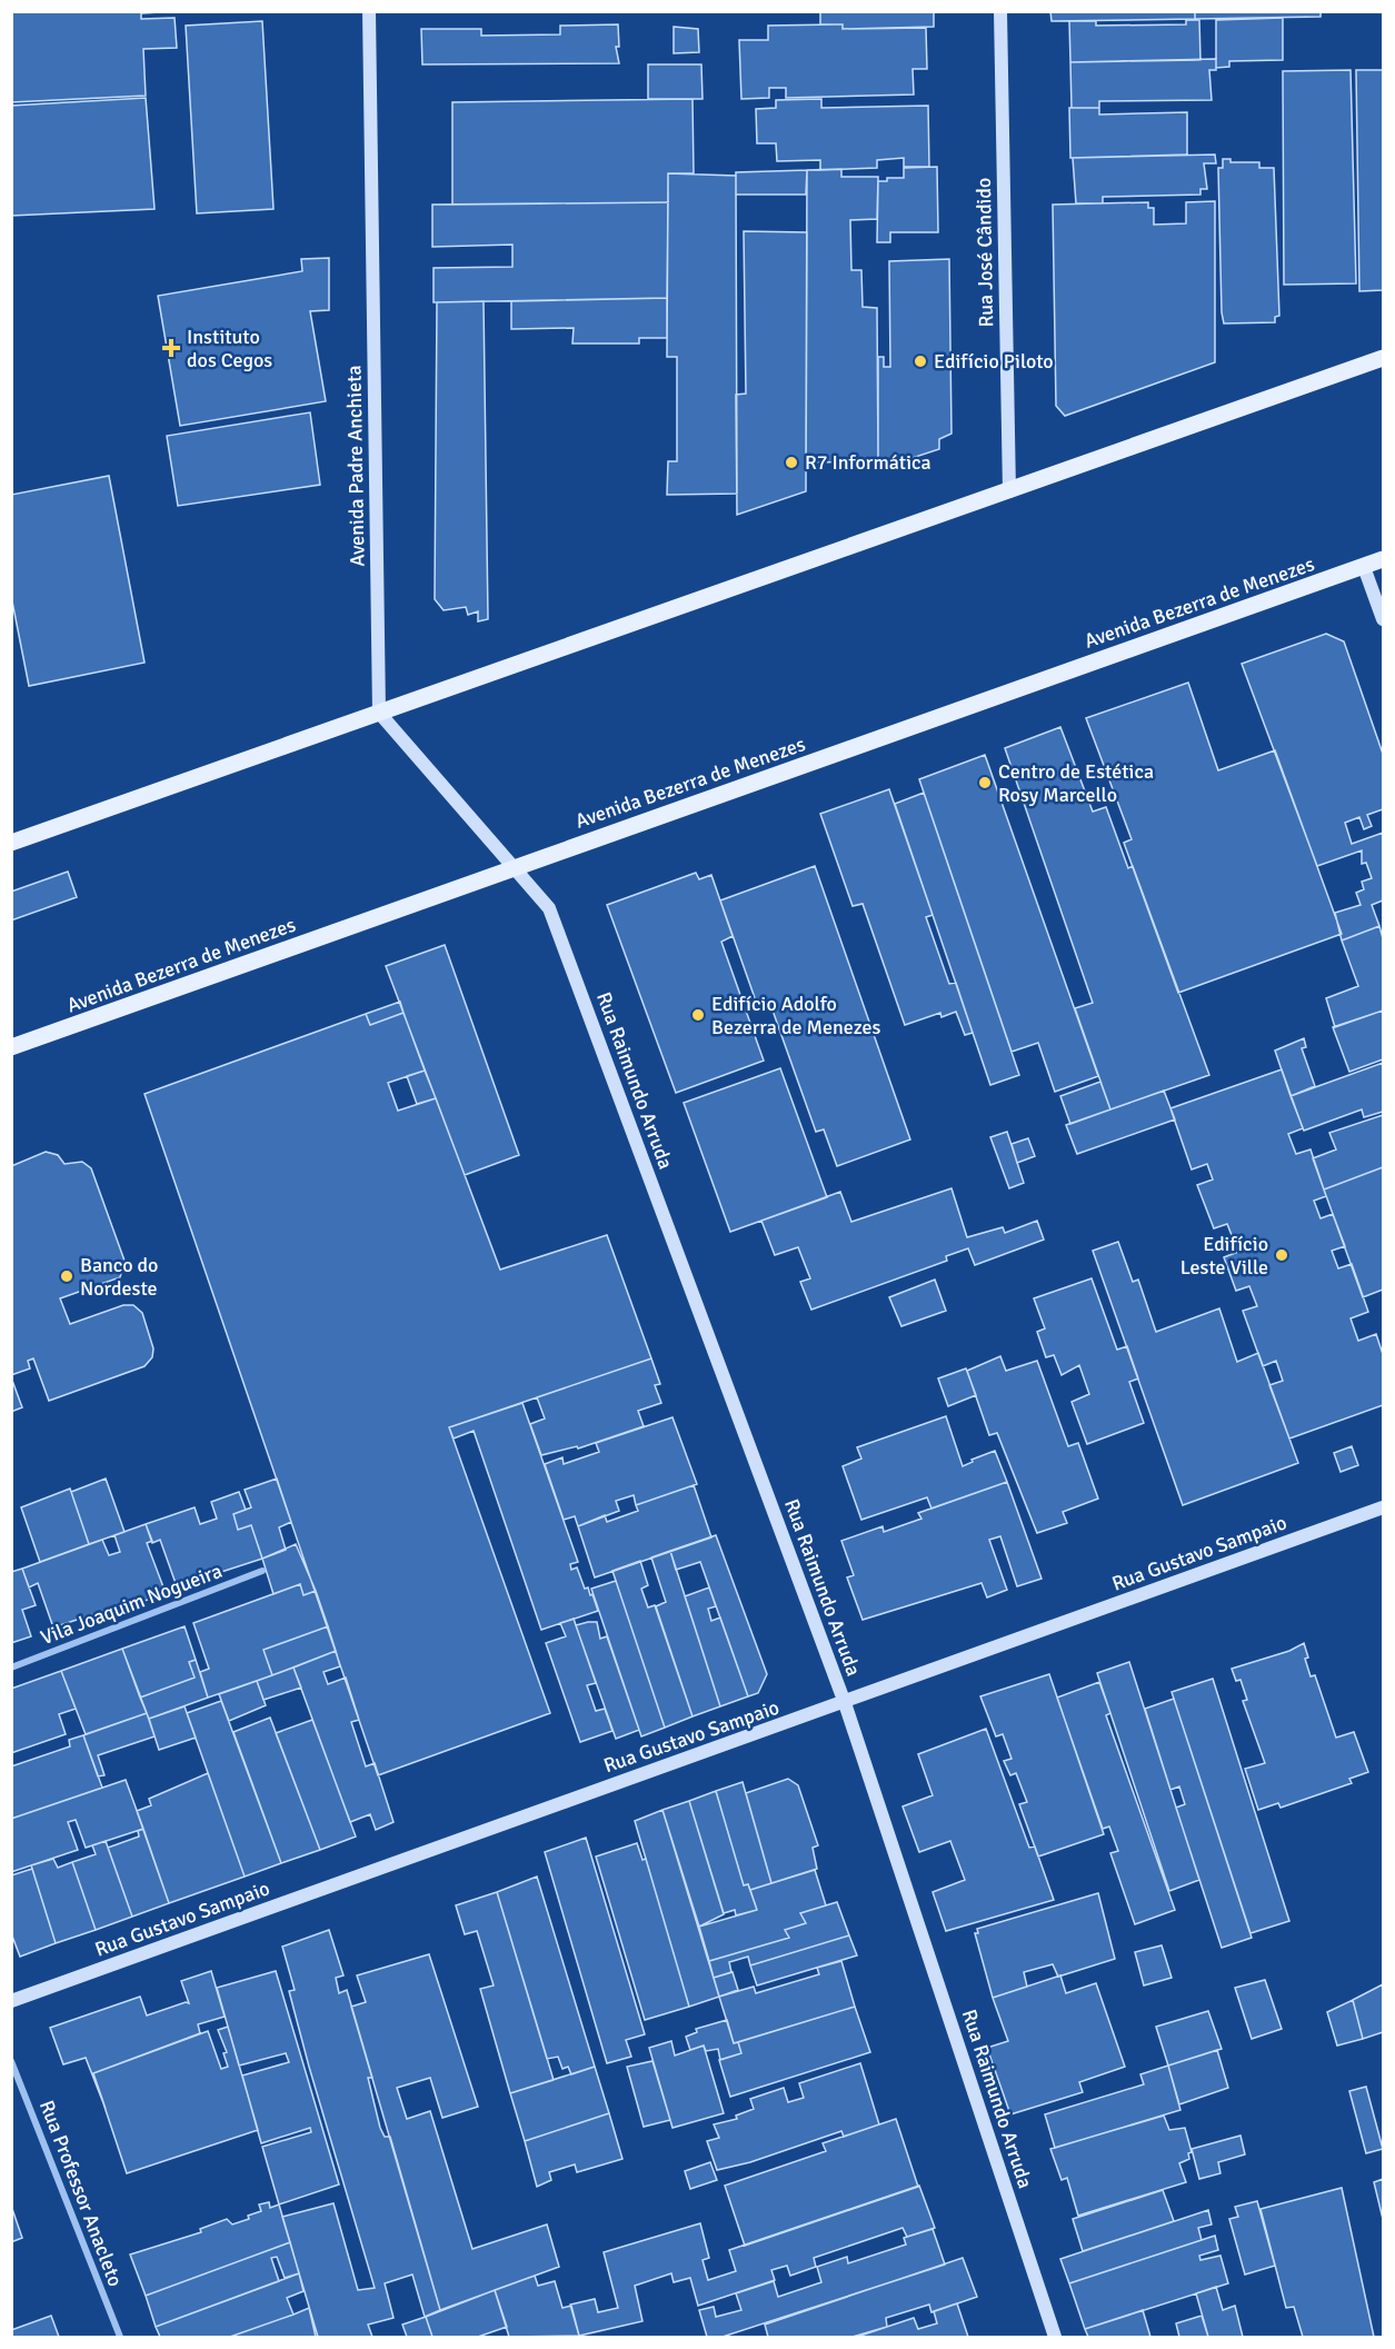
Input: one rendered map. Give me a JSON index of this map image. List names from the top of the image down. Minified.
{"streets":{"main road":["Avenida Bezerra de Menezes"],"street":["Rua José Cândido","Avenida Padre Anchieta","Rua Raimundo Arruda","Rua Gustavo Sampaio","Vila Joaquim Nogueira","Rua Professor Anacleto"]},"crossings":[["Avenida Bezerra de Menezes","Rua Raimundo Arruda"],["Rua Raimundo Arruda","Rua Gustavo Sampaio"]],"places":{"health":["Instituto dos Cegos"],"other":["Edifício Piloto","R7 Informática","Centro de Estética Rosy Marcello","Edifício Adolfo Bezerra de Menezes","Edifício Leste Ville","Banco do Nordeste"]}}
